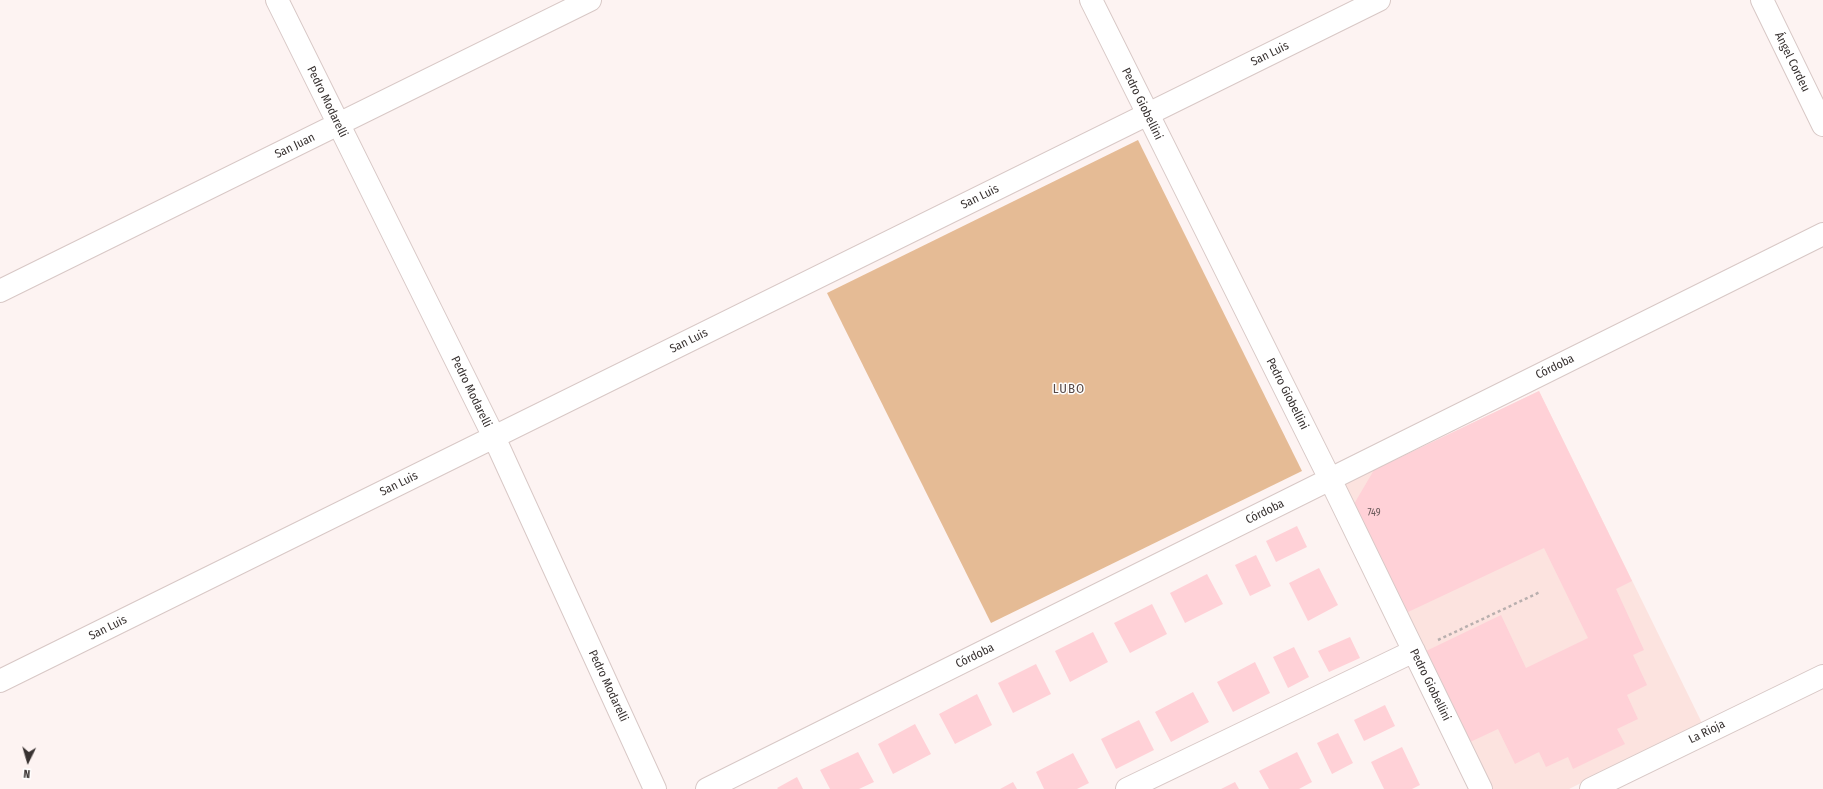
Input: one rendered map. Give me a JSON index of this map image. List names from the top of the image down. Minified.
{"streets":{"street":["San Luis","Ángel Cordeu","Pedro Modarelli","Pedro Giobellini","San Juan","Córdoba","La Rioja"]},"crossings":[["San Luis","Pedro Modarelli"],["San Luis","Pedro Giobellini"],["Pedro Modarelli","San Juan"],["Pedro Giobellini","Córdoba"]],"districts":["LUBO"],"house_numbers":["749"],"north":"bottom"}
